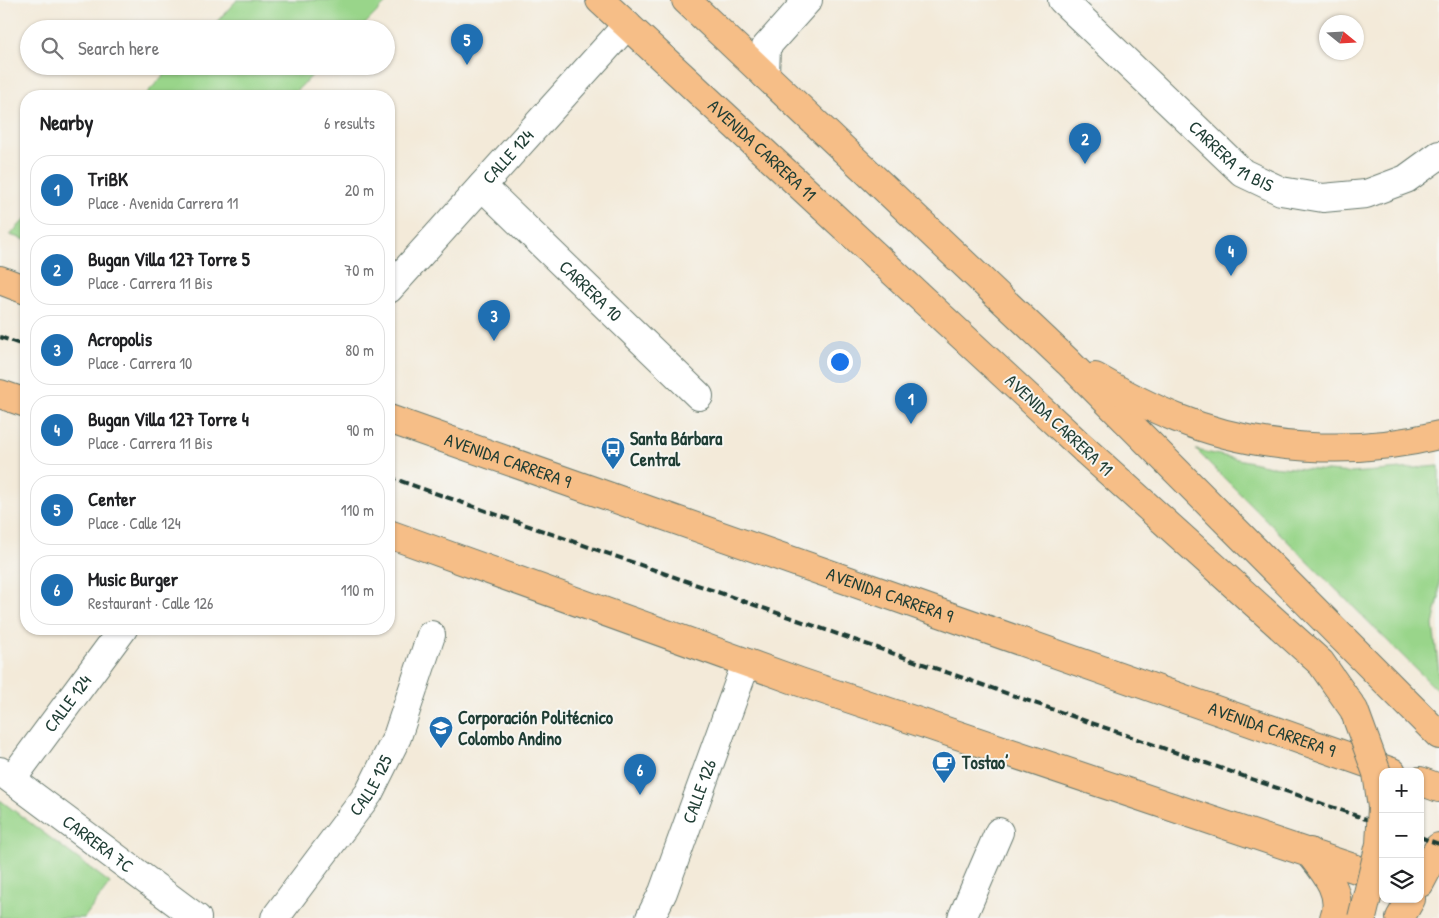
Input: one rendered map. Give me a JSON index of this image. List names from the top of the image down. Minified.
{"streets":{"main road":["AVENIDA CARRERA 11","AVENIDA CARRERA 9"],"street":["CARRERA 11 BIS","CALLE 124","CARRERA 10","CALLE 125","CALLE 126","CARRERA 7C"]},"crossings":[["AVENIDA CARRERA 11","CALLE 124"],["CALLE 124","CARRERA 10"],["CALLE 124","CARRERA 7C"]],"places":{"bus stop":["Santa Bárbara Central"],"school or university":["Corporación Politécnico Colombo Andino"],"cafe":["Tostao’"]},"north":"right","page":{"search":"Search here","pins":["5","2","4","3","1","6"],"heading":["Nearby","6 results"],"list":[{"mark":"1","name":"TriBK","note":"Place · Avenida Carrera 11","value":"20 m"},{"mark":"2","name":"Bugan Villa 127 Torre 5","note":"Place · Carrera 11 Bis","value":"70 m"},{"mark":"3","name":"Acropolis","note":"Place · Carrera 10","value":"80 m"},{"mark":"4","name":"Bugan Villa 127 Torre 4","note":"Place · Carrera 11 Bis","value":"90 m"},{"mark":"5","name":"Center","note":"Place · Calle 124","value":"110 m"},{"mark":"6","name":"Music Burger","note":"Restaurant · Calle 126","value":"110 m"}],"map_buttons":["+","−"]}}
